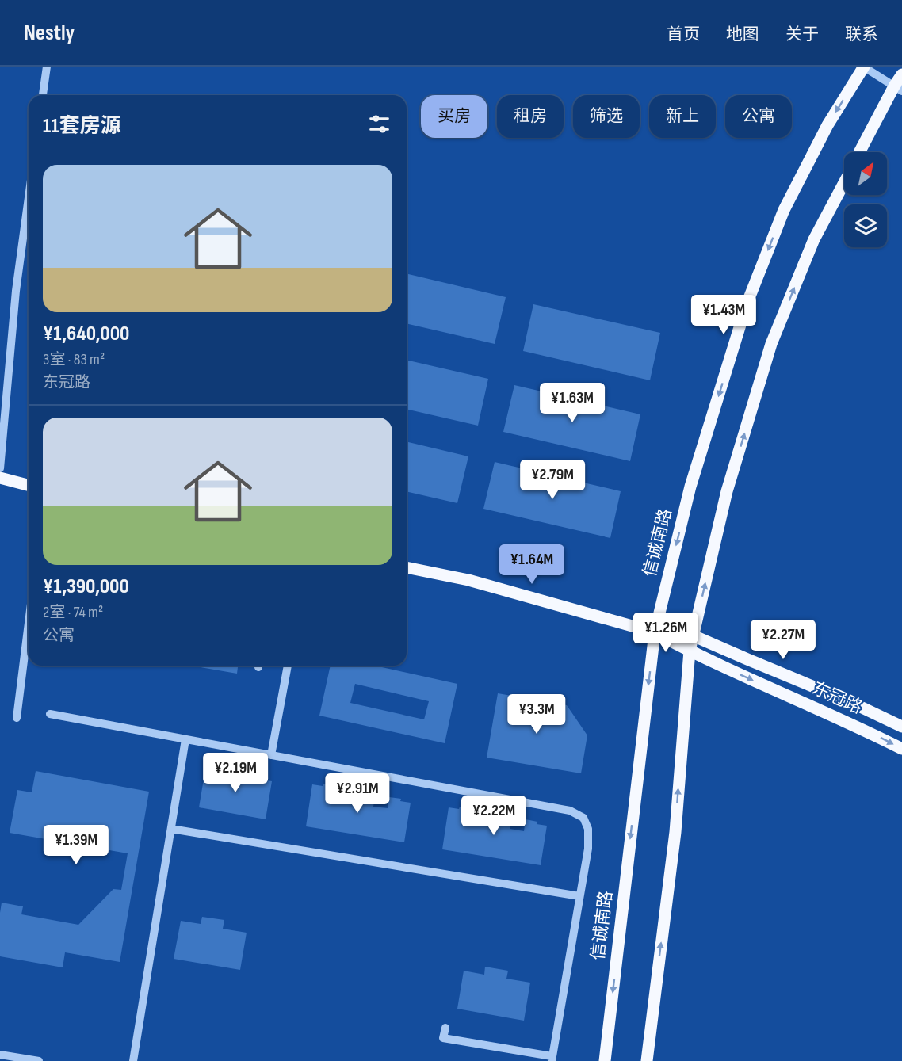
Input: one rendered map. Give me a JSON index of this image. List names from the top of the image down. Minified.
{"streets":{"main road":["信诚南路","东冠路"]},"crossings":[["信诚南路","东冠路"]],"north":"top right","page":{"header":"Nestly","nav":["首页","地图","关于","联系"],"chip":["买房","租房","筛选","新上","公寓"],"heading":"11套房源","list":[{"name":"¥1,640,000","note":"3室 · 83 m² · 东冠路"},{"name":"¥1,390,000","note":"2室 · 74 m² · 公寓"}],"price":["¥1.43M","¥1.63M","¥2.79M","¥1.64M","¥1.26M","¥2.27M","¥3.3M","¥2.19M","¥2.91M","¥2.22M","¥1.39M"]}}
